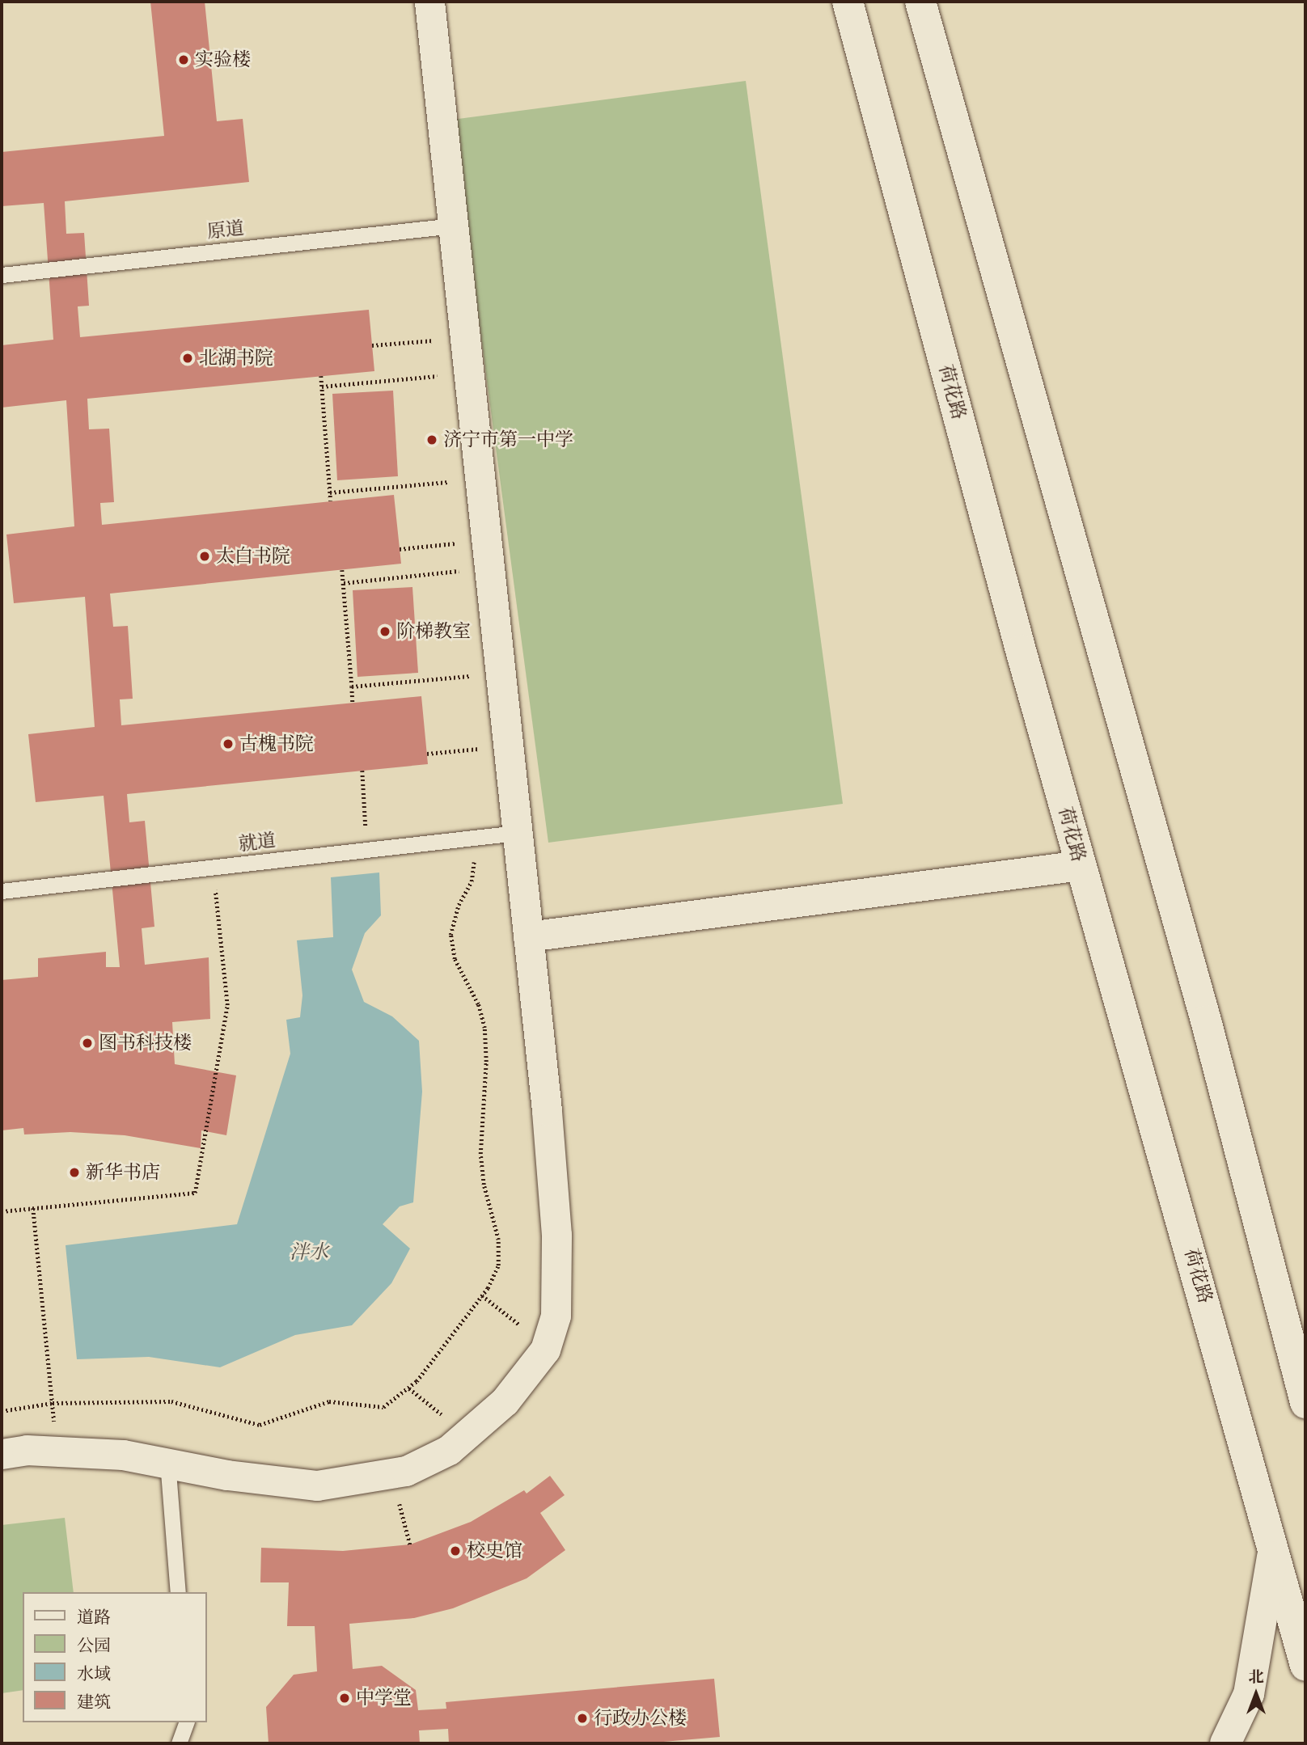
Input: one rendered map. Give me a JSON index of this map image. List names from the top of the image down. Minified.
{"streets":{"main road":["荷花路"],"lane":["原道","就道"]},"water":["泮水"],"places":["实验楼","北湖书院","济宁市第一中学","太白书院","阶梯教室","古槐书院","图书科技楼","新华书店","校史馆","中学堂","行政办公楼"],"legend":["道路","公园","水域","建筑"],"north":"top"}
